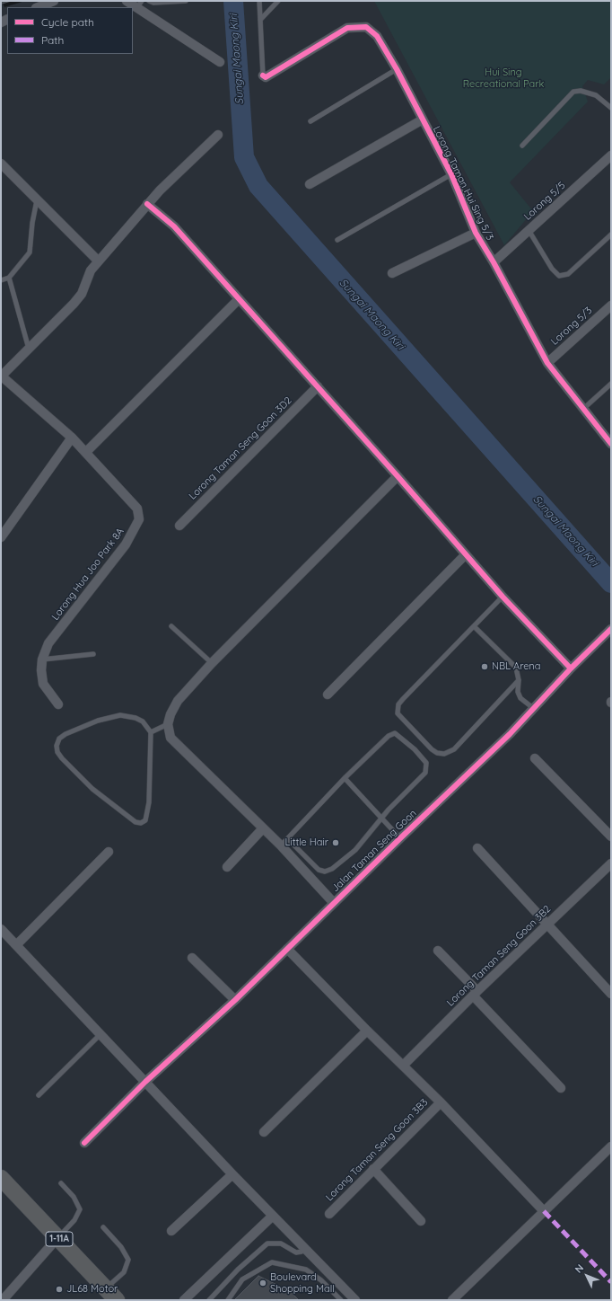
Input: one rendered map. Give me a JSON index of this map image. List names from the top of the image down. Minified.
{"streets":{"highway":["1-11A"],"street":["Lorong Taman Hui Sing 5/3","Lorong 5/5","Lorong 5/3","Lorong Taman Seng Goon 3D2","Lorong Hua Joo Park 8A","Jalan Taman Seng Goon","Lorong Taman Seng Goon 3B2","Lorong Taman Seng Goon 3B3"]},"crossings":[["Lorong Taman Hui Sing 5/3","Lorong 5/5"],["Lorong Taman Hui Sing 5/3","Lorong 5/3"]],"water":["Sungai Maong Kiri"],"parks":["Hui Sing Recreational Park"],"places":["NBL Arena","Little Hair","Boulevard Shopping Mall","JL68 Motor"],"legend":["Cycle path","Path"],"north":"top left"}
